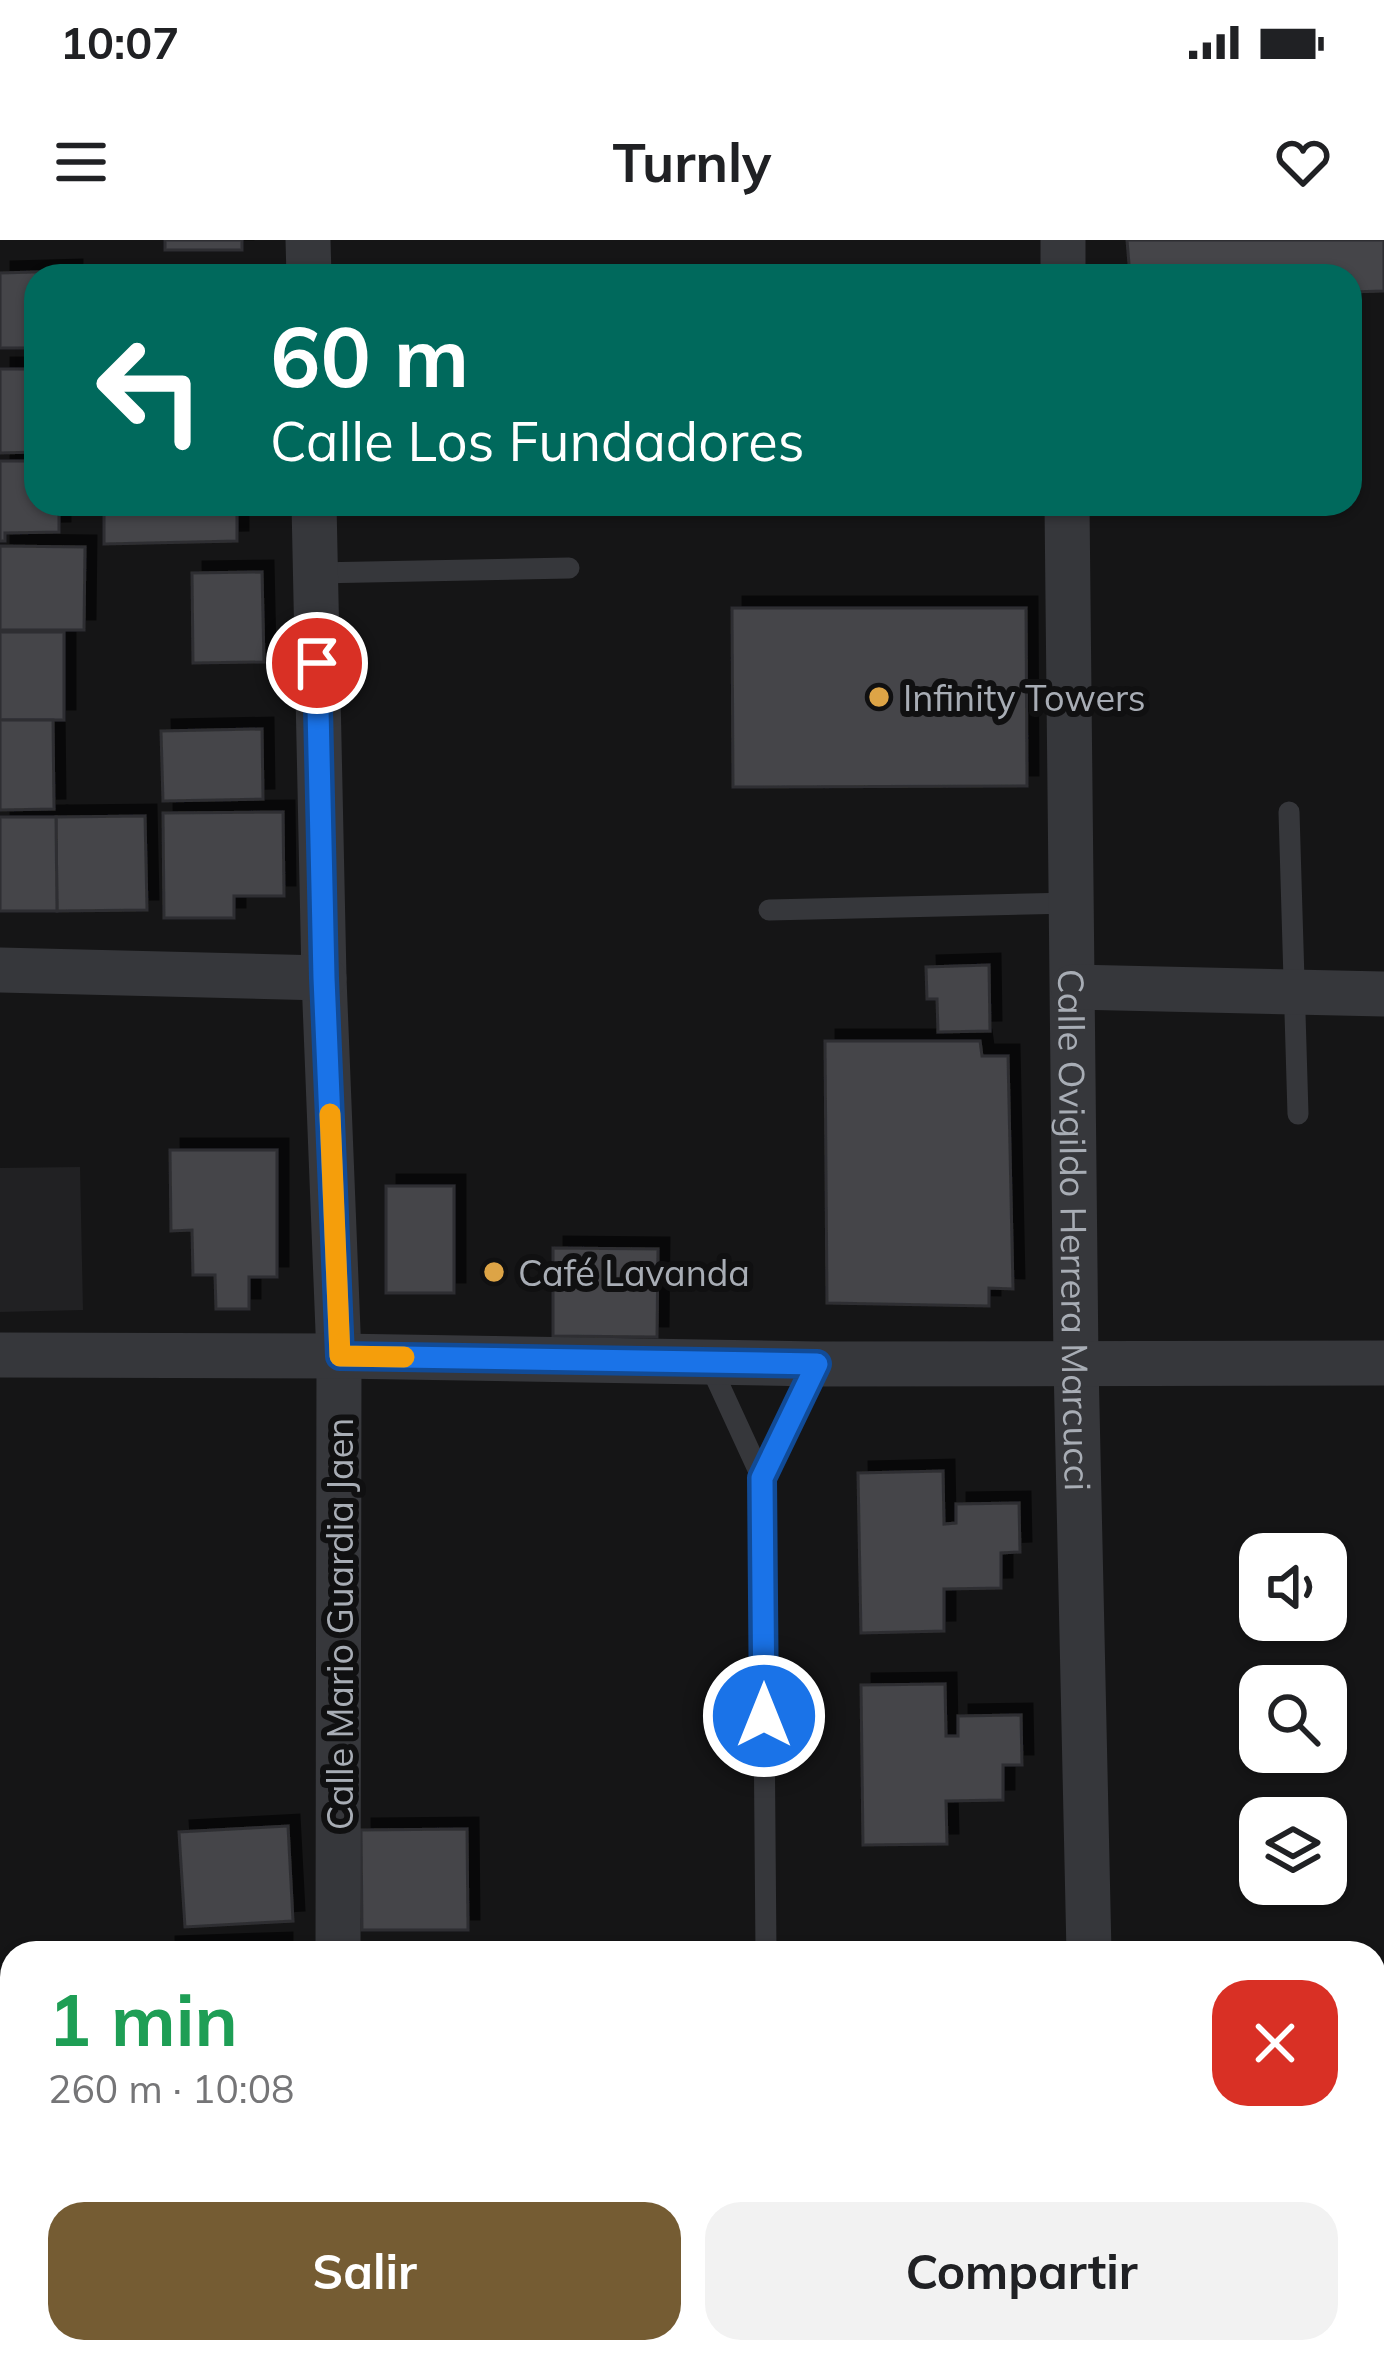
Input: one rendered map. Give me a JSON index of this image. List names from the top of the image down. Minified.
{"streets":{"street":["Calle Ovigildo Herrera Marcucci","Calle Mario Guardia Jaen"]},"places":["Infinity Towers","Café Lavanda"],"page":{"status":"10:07","header":"Turnly","turn":["60 m","Calle Los Fundadores"],"heading":["1 min","260 m · 10:08"],"buttons":["Salir","Compartir"]}}
